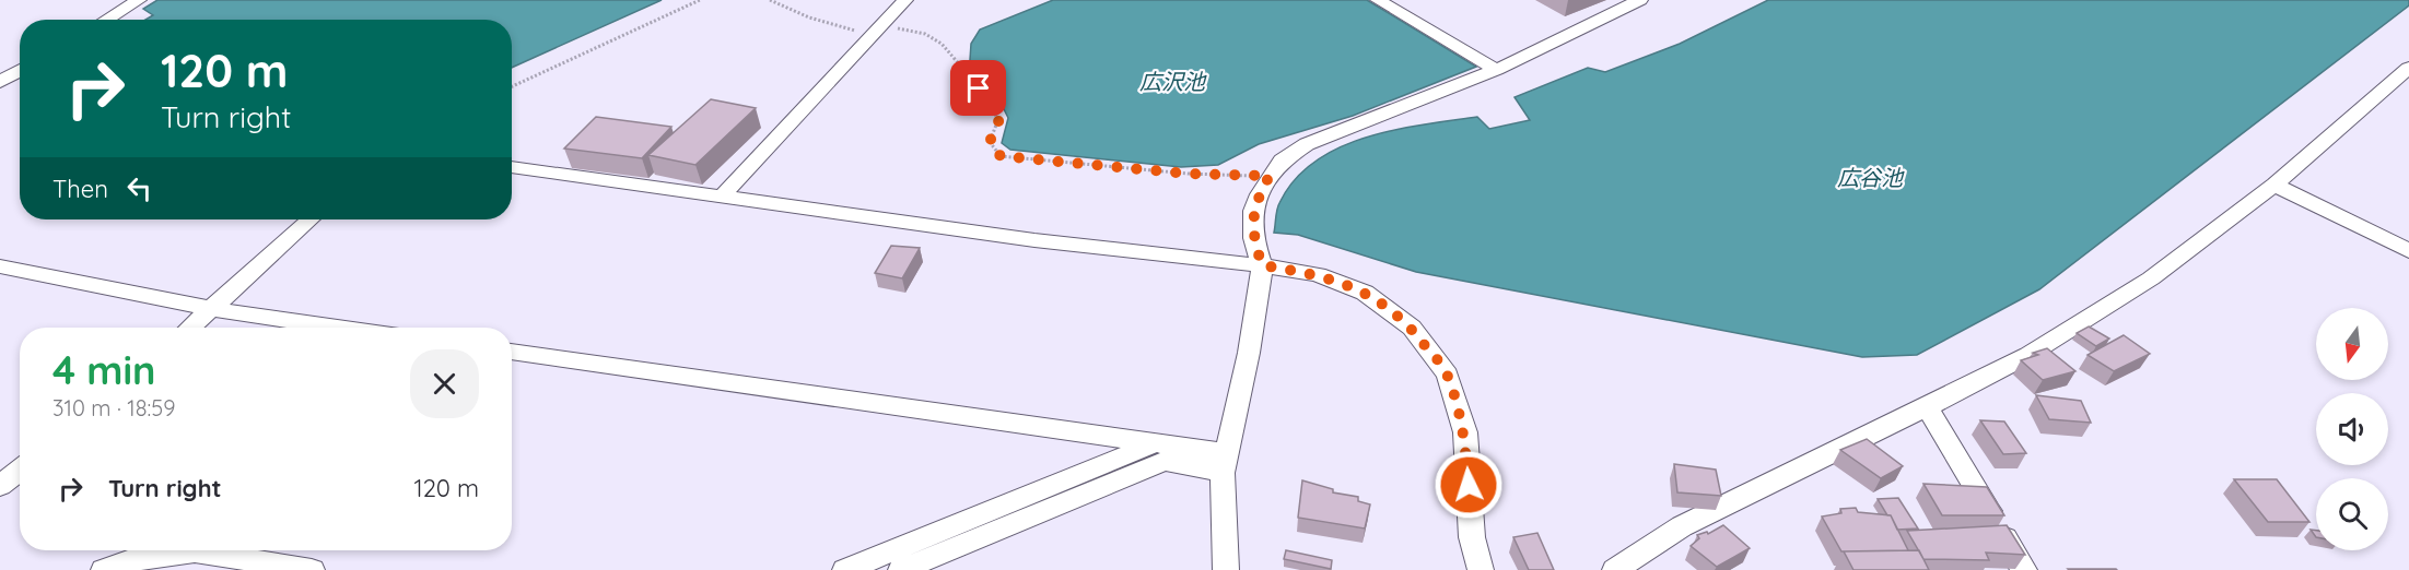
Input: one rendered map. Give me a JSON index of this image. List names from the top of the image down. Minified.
{"water":["広沢池","広谷池"],"north":"bottom","page":{"turn":["120 m","Turn right"],"then":"Then","heading":["4 min","310 m · 18:59"],"list":[{"name":"Turn right","value":"120 m"}]}}
